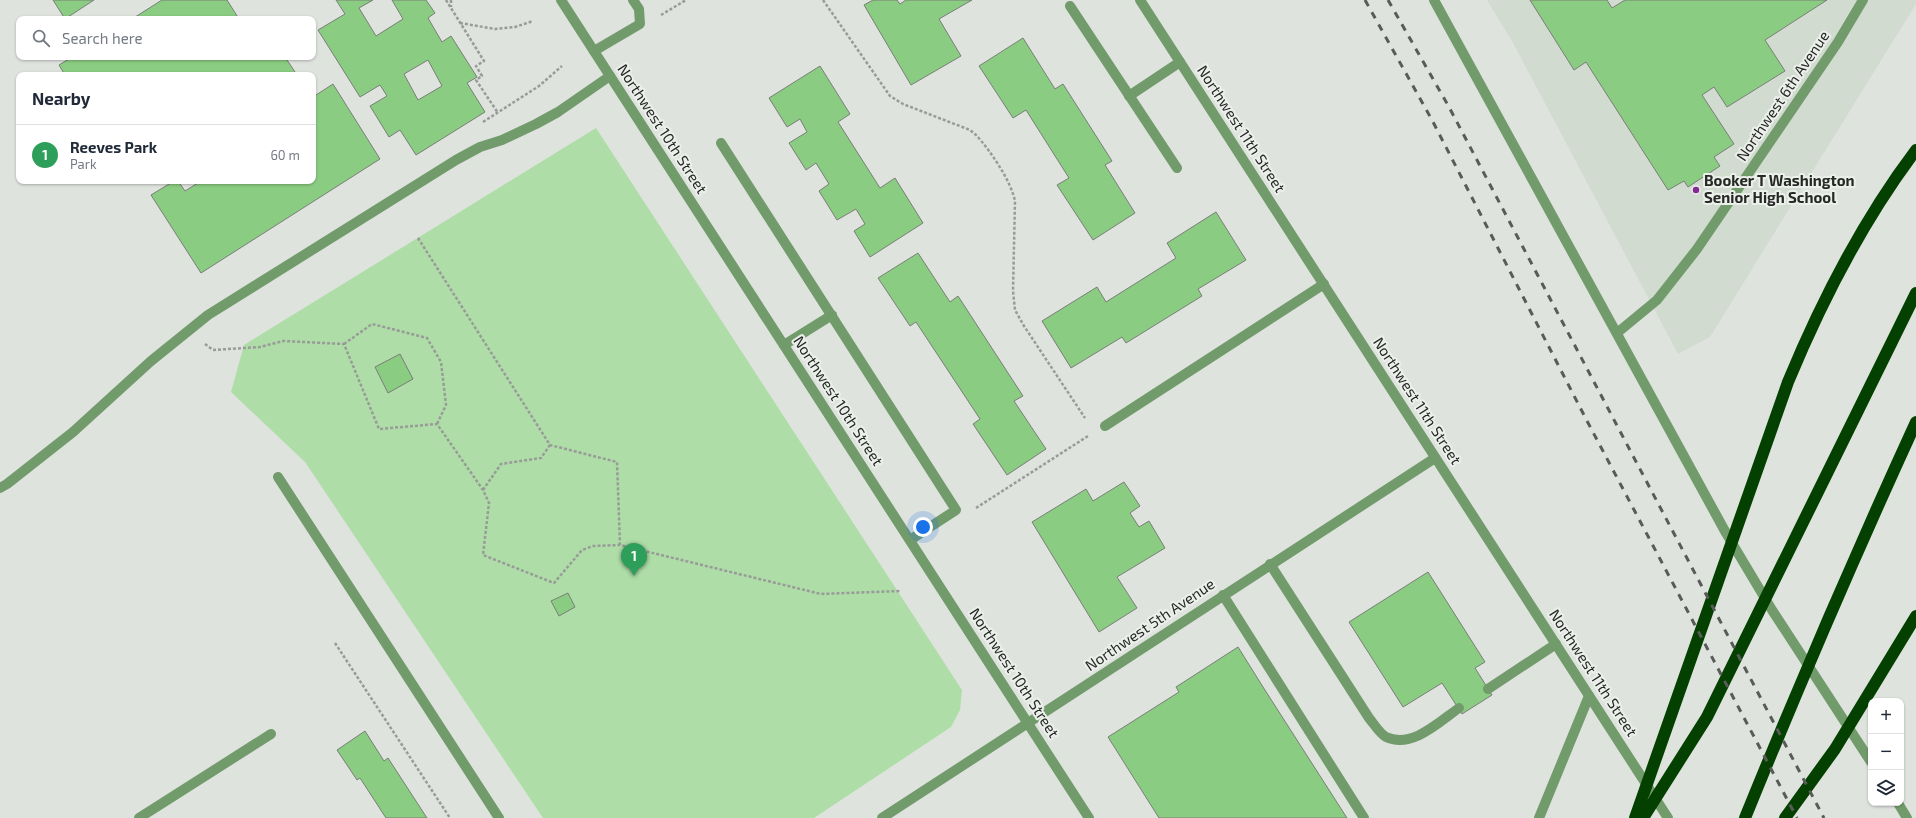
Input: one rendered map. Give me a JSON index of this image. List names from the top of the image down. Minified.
{"streets":{"street":["Northwest 6th Avenue","Northwest 10th Street","Northwest 11th Street","Northwest 5th Avenue"]},"crossings":[["Northwest 10th Street","Northwest 5th Avenue"],["Northwest 11th Street","Northwest 5th Avenue"]],"places":["Booker T Washington Senior High School"],"page":{"search":"Search here","heading":"Nearby","list":[{"mark":"1","name":"Reeves Park","note":"Park","value":"60 m"}],"pins":"1","map_buttons":["+","−"]}}
